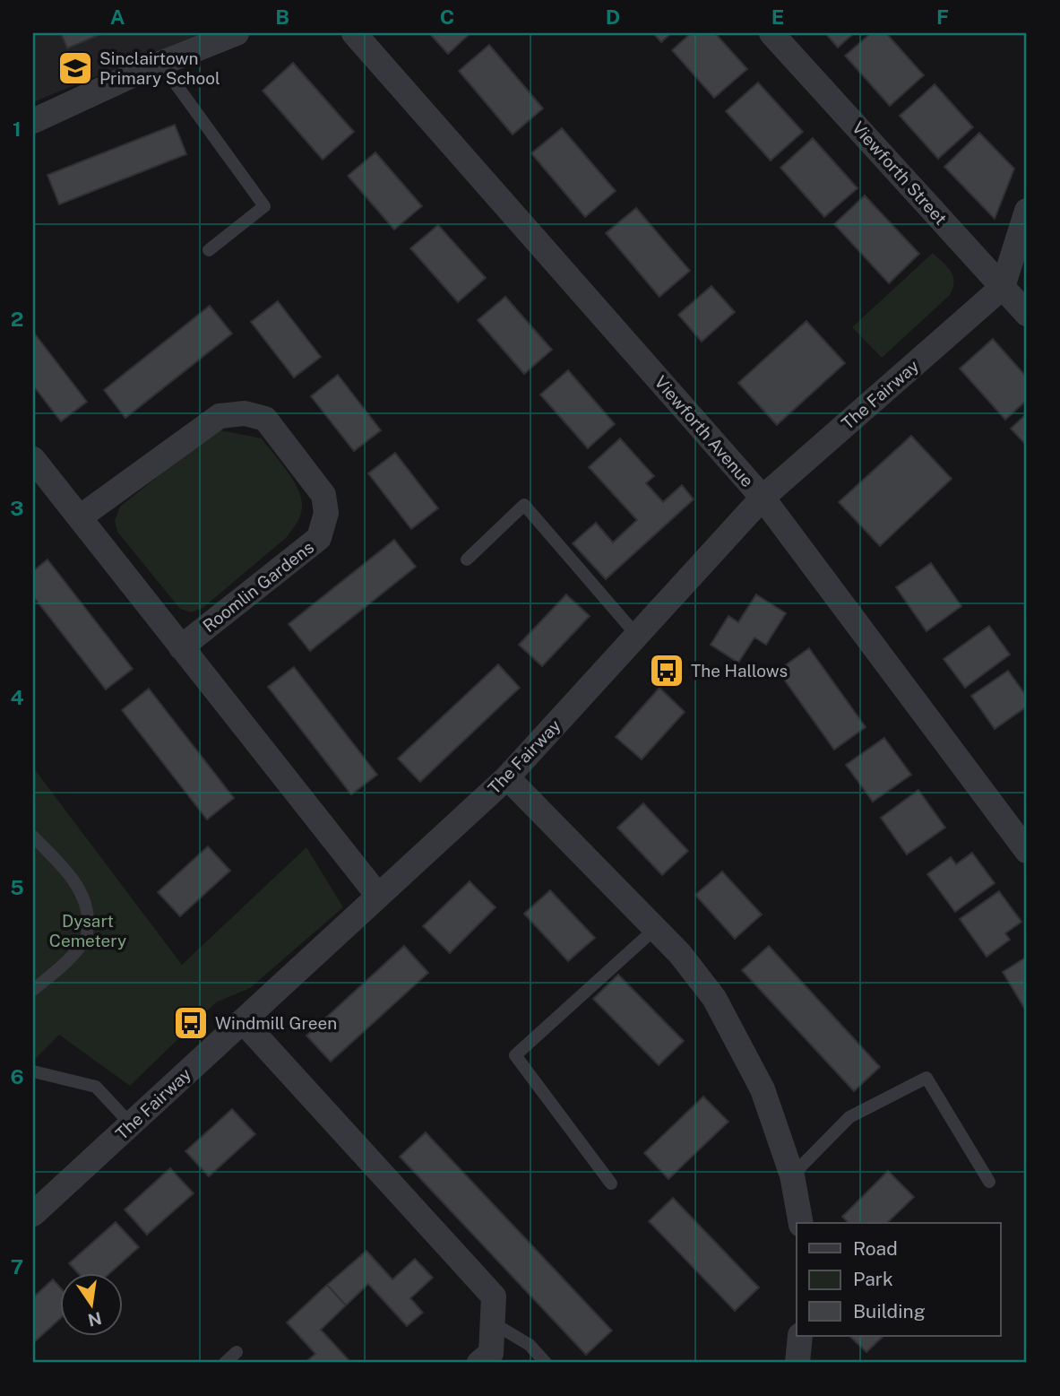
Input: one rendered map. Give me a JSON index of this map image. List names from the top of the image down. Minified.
{"streets":{"street":["Viewforth Street","The Fairway","Viewforth Avenue","Roomlin Gardens"]},"crossings":[["Viewforth Street","The Fairway"],["The Fairway","Viewforth Avenue"]],"parks":["Dysart Cemetery"],"places":{"school or university":["Sinclairtown Primary School"],"bus stop":["The Hallows","Windmill Green"]},"legend":["Road","Park","Building"],"north":"bottom","grid":{"columns":["A","B","C","D","E","F"],"rows":["1","2","3","4","5","6","7"]}}
